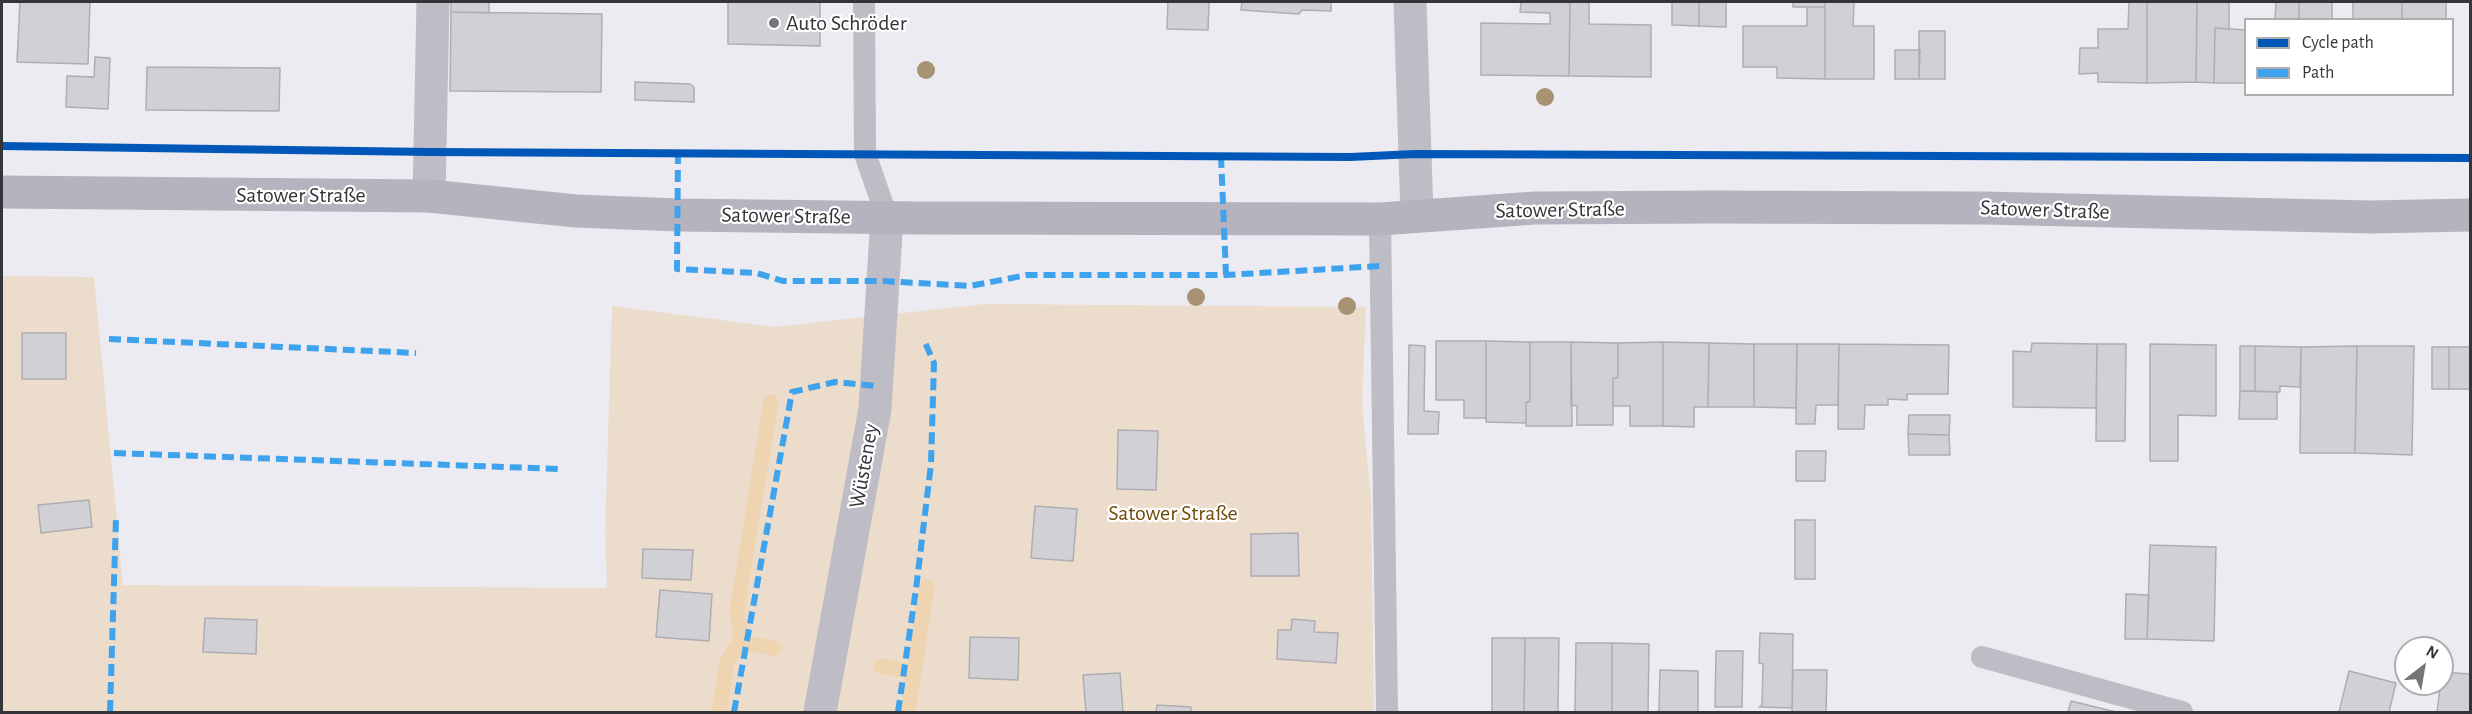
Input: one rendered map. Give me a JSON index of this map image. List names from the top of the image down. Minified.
{"streets":{"main road":["Satower Straße"],"street":["Wüsteney"]},"crossings":[["Satower Straße","Wüsteney"]],"parks":["Satower Straße"],"places":["Auto Schröder"],"legend":["Cycle path","Path"],"north":"top right"}
